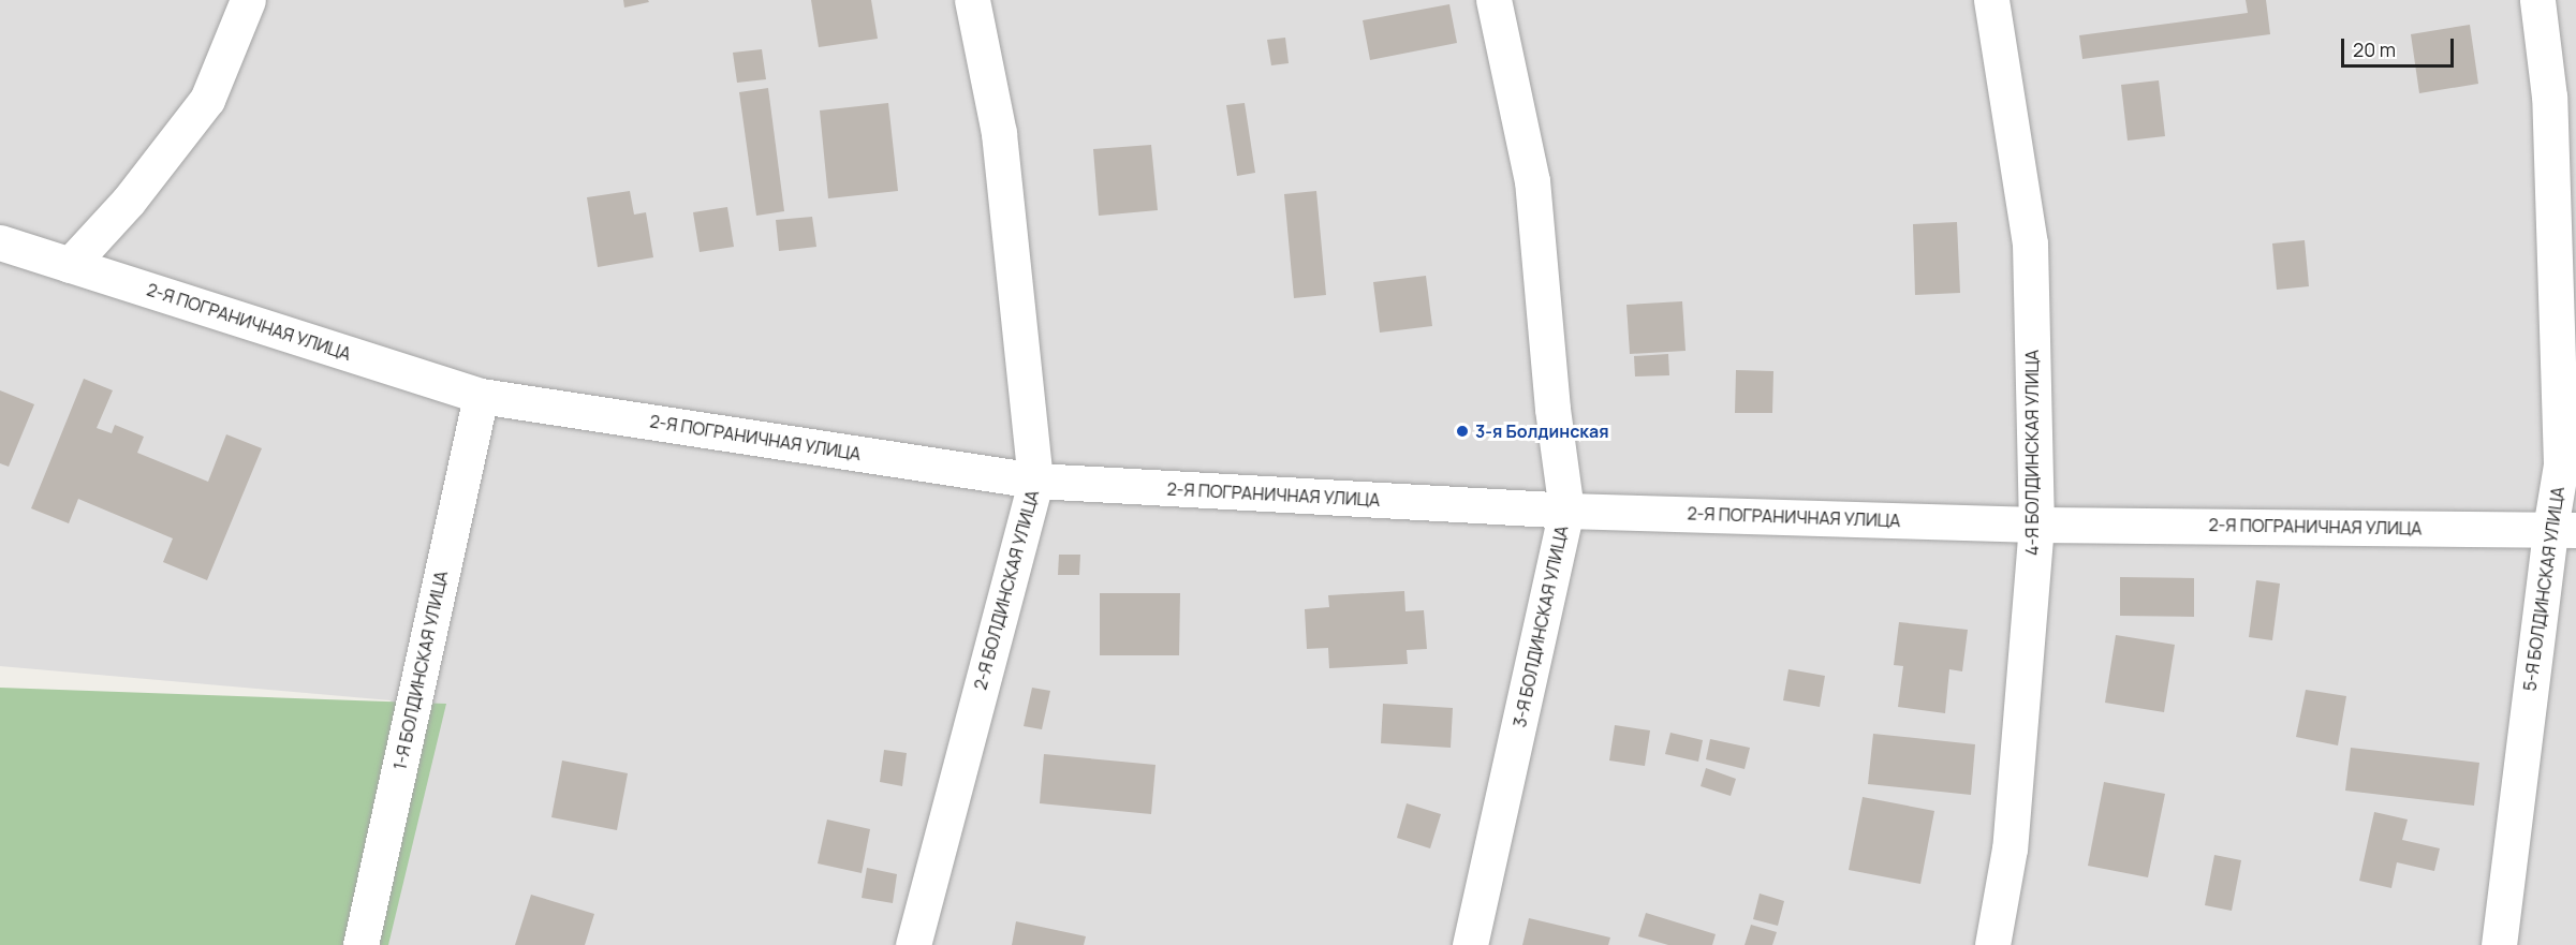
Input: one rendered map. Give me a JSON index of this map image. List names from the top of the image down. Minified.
{"streets":{"street":["2-Я ПОГРАНИЧНАЯ УЛИЦА","4-Я БОЛДИНСКАЯ УЛИЦА","5-Я БОЛДИНСКАЯ УЛИЦА","2-Я БОЛДИНСКАЯ УЛИЦА","3-Я БОЛДИНСКАЯ УЛИЦА","1-Я БОЛДИНСКАЯ УЛИЦА"]},"crossings":[["2-Я ПОГРАНИЧНАЯ УЛИЦА","4-Я БОЛДИНСКАЯ УЛИЦА"],["2-Я ПОГРАНИЧНАЯ УЛИЦА","5-Я БОЛДИНСКАЯ УЛИЦА"],["2-Я ПОГРАНИЧНАЯ УЛИЦА","2-Я БОЛДИНСКАЯ УЛИЦА"],["2-Я ПОГРАНИЧНАЯ УЛИЦА","3-Я БОЛДИНСКАЯ УЛИЦА"],["2-Я ПОГРАНИЧНАЯ УЛИЦА","1-Я БОЛДИНСКАЯ УЛИЦА"]],"places":["3-я Болдинская"],"scale_bar":"20 m"}
